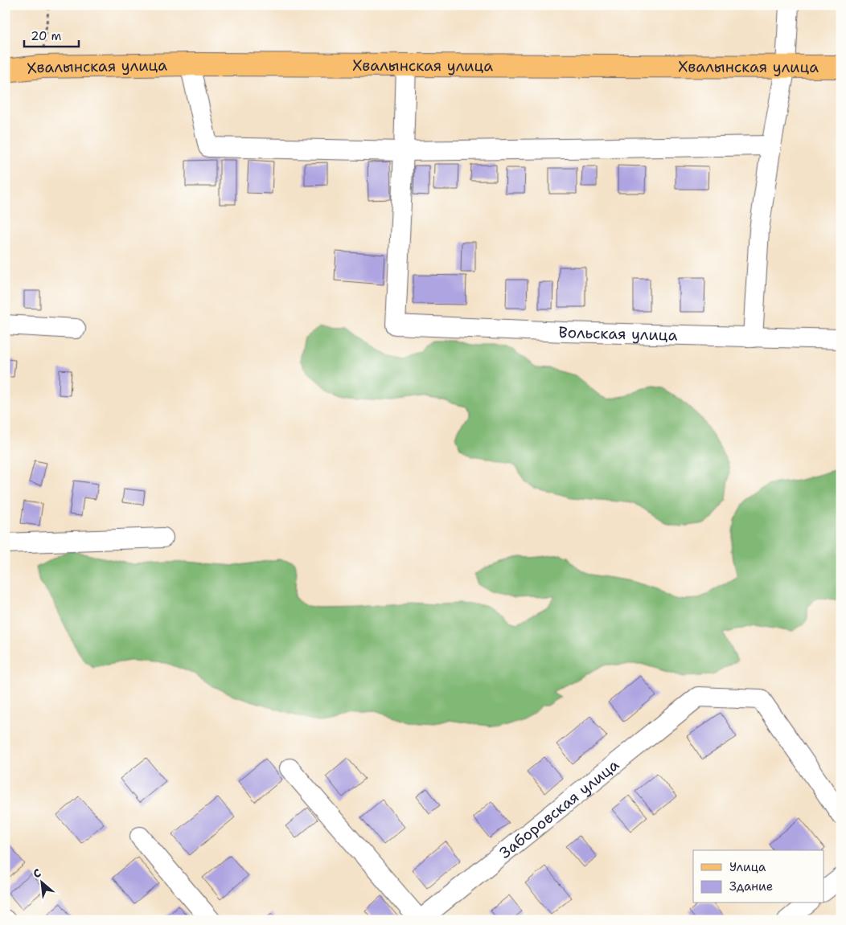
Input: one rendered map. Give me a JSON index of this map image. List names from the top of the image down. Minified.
{"streets":{"main road":["Хвалынская улица"],"street":["Вольская улица","Заборовская улица"]},"legend":["Улица","Здание"],"scale_bar":"20 m","north":"top left"}
